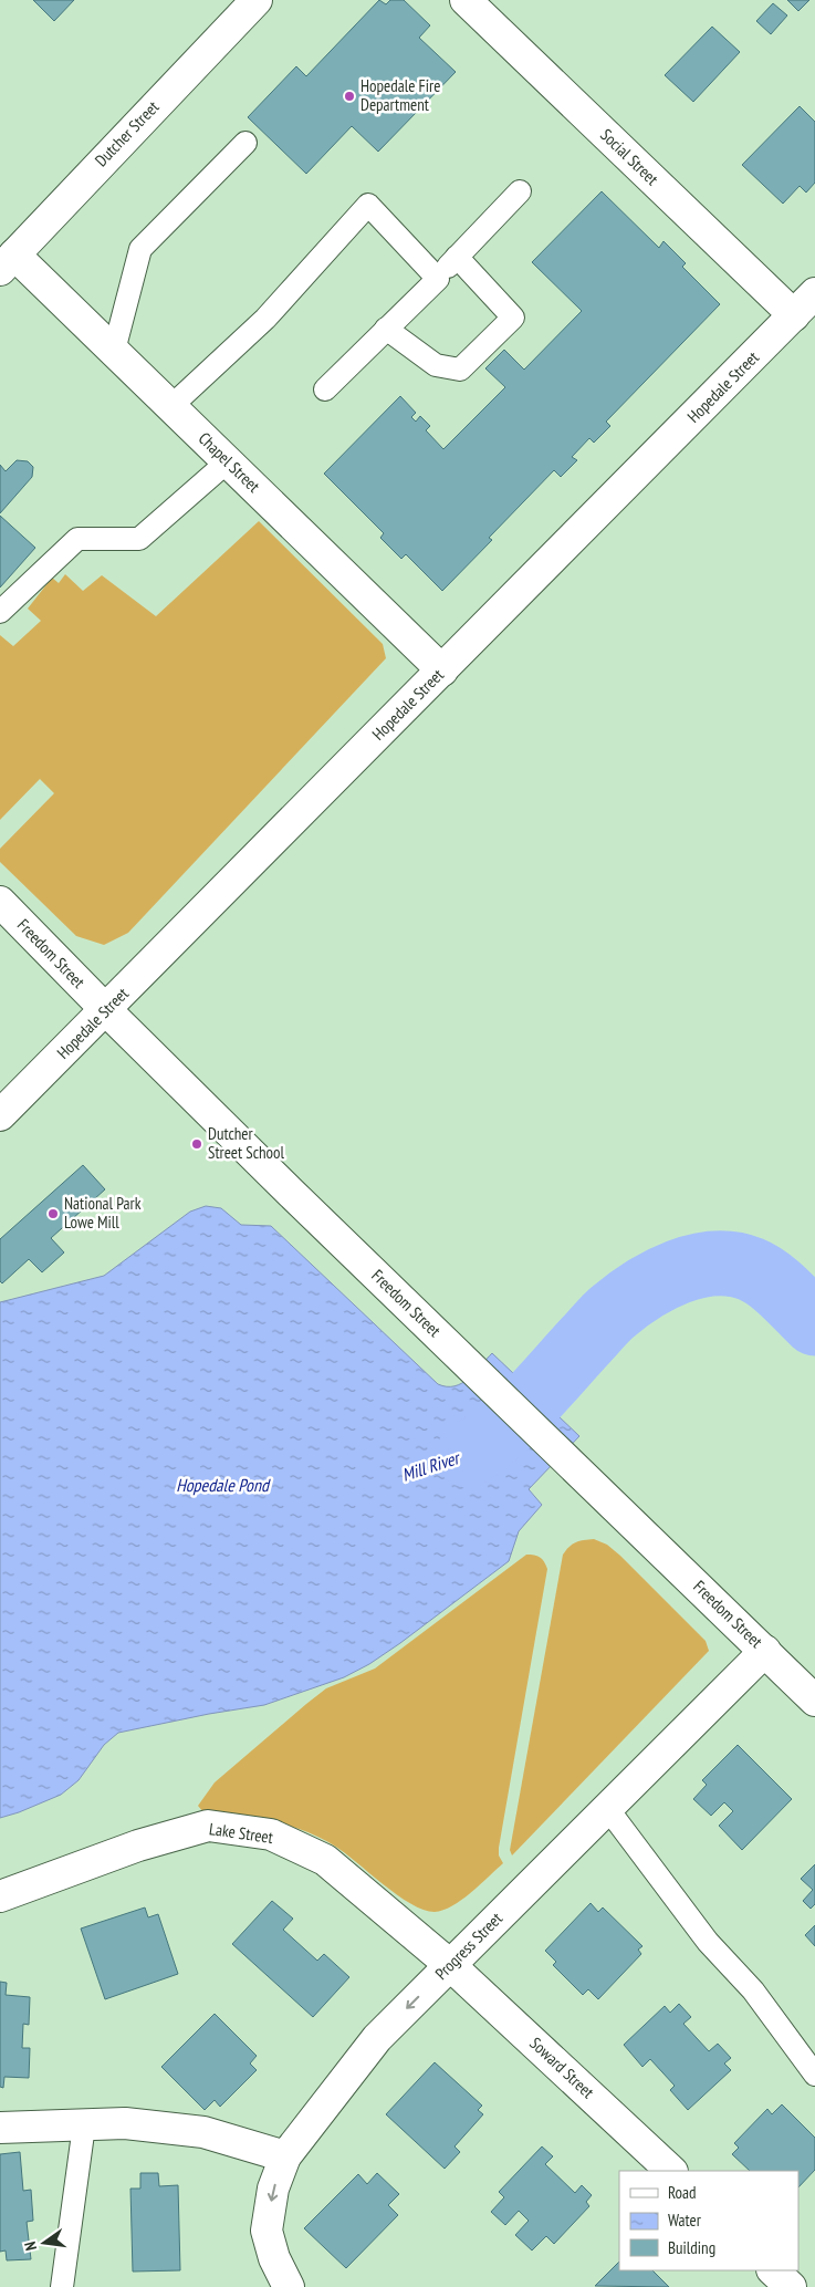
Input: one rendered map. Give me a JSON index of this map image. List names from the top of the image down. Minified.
{"streets":{"street":["Dutcher Street","Social Street","Hopedale Street","Chapel Street","Freedom Street","Lake Street","Progress Street","Soward Street"]},"crossings":[["Dutcher Street","Chapel Street"],["Social Street","Hopedale Street"],["Hopedale Street","Chapel Street"],["Hopedale Street","Freedom Street"],["Freedom Street","Progress Street"],["Lake Street","Progress Street"],["Lake Street","Soward Street"],["Progress Street","Soward Street"]],"one_way":["Progress Street"],"water":["Mill River","Hopedale Pond"],"places":["Hopedale Fire Department","Dutcher Street School","National Park Lowe Mill"],"legend":["Road","Water","Building"],"north":"left"}
